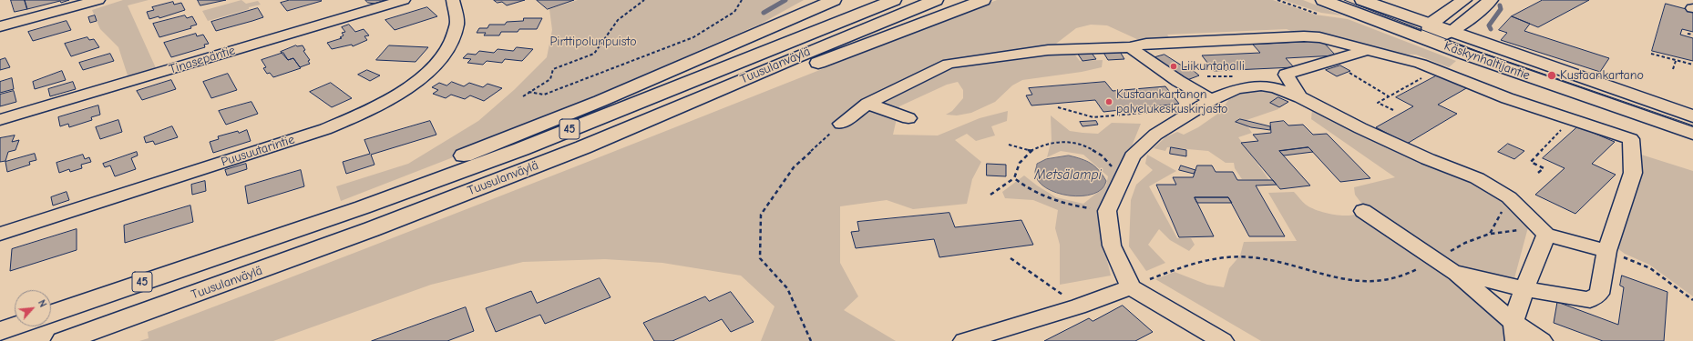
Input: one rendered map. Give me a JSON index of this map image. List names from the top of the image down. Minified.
{"streets":{"main road":["Käskynhaltijantie","Tuusulanväylä","45"],"street":["Tinasepäntie","Puusuutarintie"]},"water":["Metsälampi"],"parks":["Pirttipolunpuisto"],"places":["Liikuntahalli","Kustaankartano","Kustaankartanon palvelukeskuskirjasto"],"north":"top right"}
